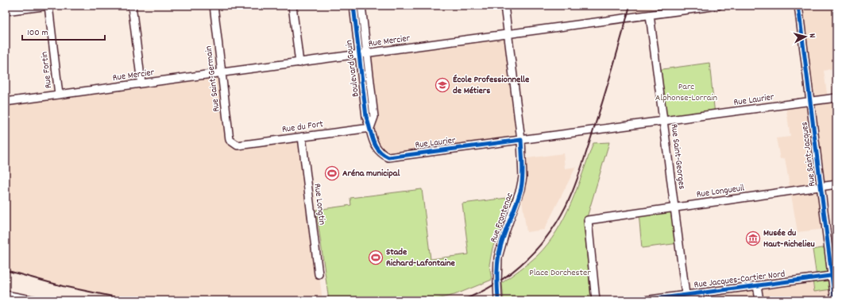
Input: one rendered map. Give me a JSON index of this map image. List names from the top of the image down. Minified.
{"streets":{"street":["Rue Mercier","Boulevard Gouin","Rue Fortin","Rue Saint-Germain","Rue Laurier","Rue du Fort","Rue Saint-Jacques","Rue Saint-Georges","Rue Longueuil","Rue Longtin","Rue Frontenac","Rue Jacques-Cartier Nord"]},"crossings":[["Rue Mercier","Boulevard Gouin"],["Rue Mercier","Rue Fortin"],["Rue Mercier","Rue Saint-Germain"],["Rue Mercier","Rue Saint-Georges"],["Rue Mercier","Rue Frontenac"],["Boulevard Gouin","Rue Laurier"],["Boulevard Gouin","Rue du Fort"],["Rue Saint-Germain","Rue du Fort"],["Rue Laurier","Rue du Fort"],["Rue Laurier","Rue Saint-Jacques"],["Rue Laurier","Rue Saint-Georges"],["Rue Laurier","Rue Frontenac"],["Rue du Fort","Rue Longtin"],["Rue Saint-Jacques","Rue Longueuil"],["Rue Saint-Jacques","Rue Jacques-Cartier Nord"],["Rue Saint-Georges","Rue Longueuil"],["Rue Saint-Georges","Rue Jacques-Cartier Nord"]],"parks":["Parc Alphonse-Lorrain","Place Dorchester"],"places":{"school or university":["École Professionnelle de Métiers"],"sports":["Aréna municipal","Stade Richard-Lafontaine"],"museum":["Musée du Haut-Richelieu"]},"scale_bar":"100 m","north":"right"}
